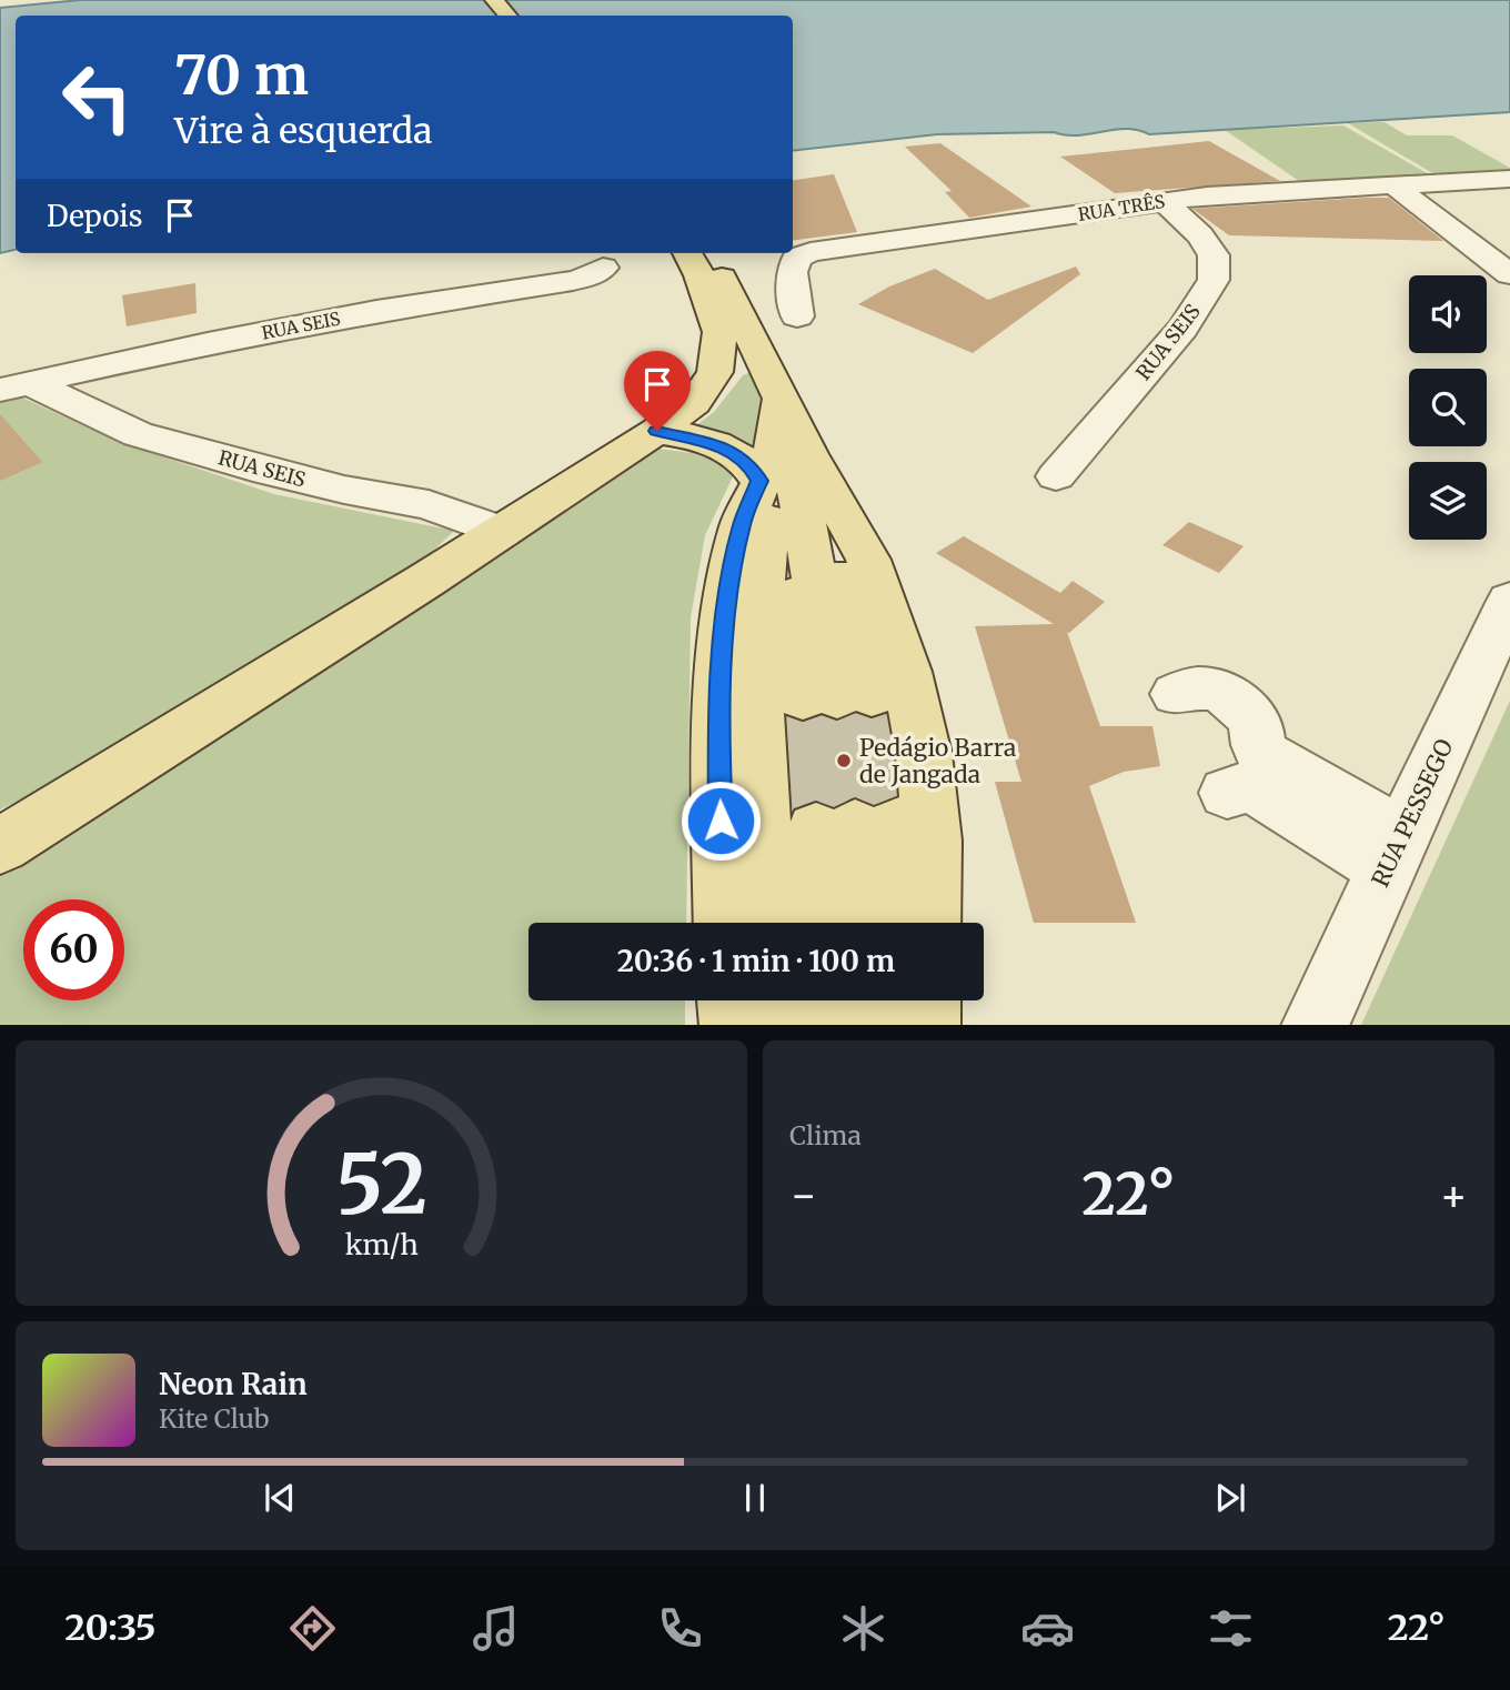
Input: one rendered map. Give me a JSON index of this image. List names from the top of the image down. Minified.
{"streets":{"street":["RUA TRÊS","RUA SEIS","RUA PESSEGO"]},"crossings":[["RUA TRÊS","RUA SEIS"]],"places":["Pedágio Barra de Jangada"],"page":{"turn":["70 m","Vire à esquerda"],"then":"Depois","limit":"60","trip":"20:36 · 1 min · 100 m","tile":"Clima","heat":["−","22°","+"],"song":["Neon Rain","Kite Club"],"tabs":["20:35","22°"],"gauge":["52","km/h"]}}
